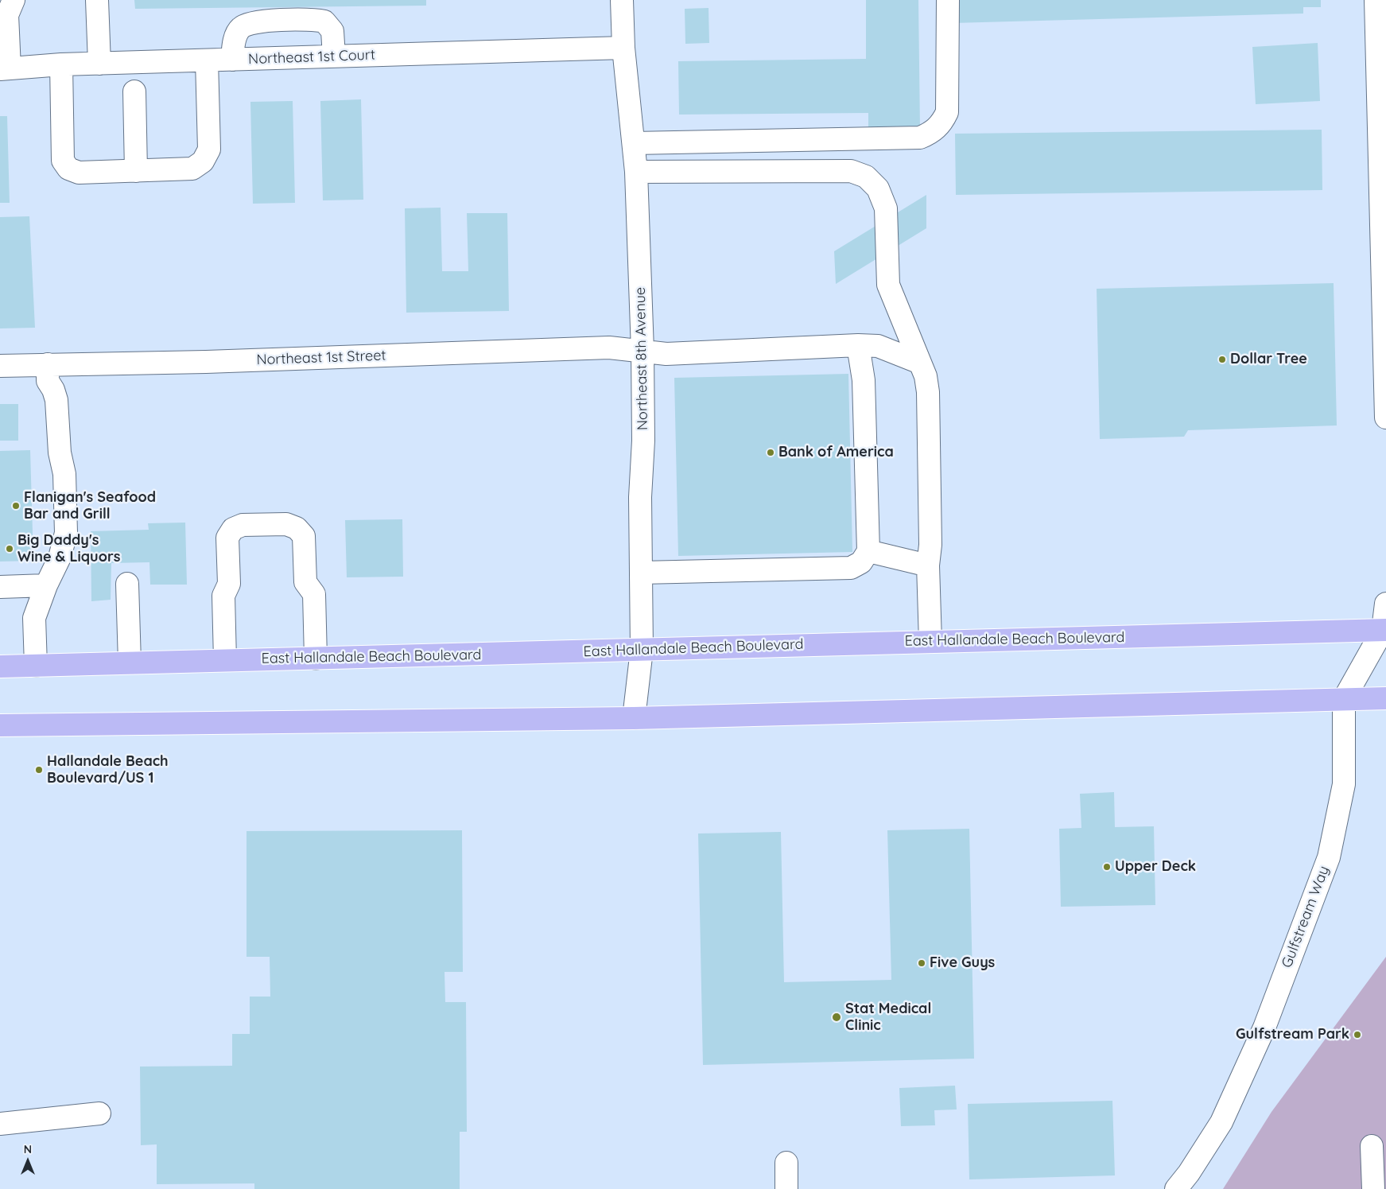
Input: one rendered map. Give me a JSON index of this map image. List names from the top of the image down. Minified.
{"streets":{"main road":["East Hallandale Beach Boulevard"],"street":["Northeast 1st Court","Northeast 1st Street","Northeast 8th Avenue","Gulfstream Way"]},"crossings":[["Northeast 1st Court","Northeast 8th Avenue"],["Northeast 1st Street","Northeast 8th Avenue"],["Northeast 8th Avenue","East Hallandale Beach Boulevard"],["East Hallandale Beach Boulevard","Gulfstream Way"]],"places":["Dollar Tree","Bank of America","Flanigan's Seafood Bar and Grill","Big Daddy's Wine & Liquors","Hallandale Beach Boulevard/US 1","Upper Deck","Five Guys","Stat Medical Clinic","Gulfstream Park"],"north":"top"}
